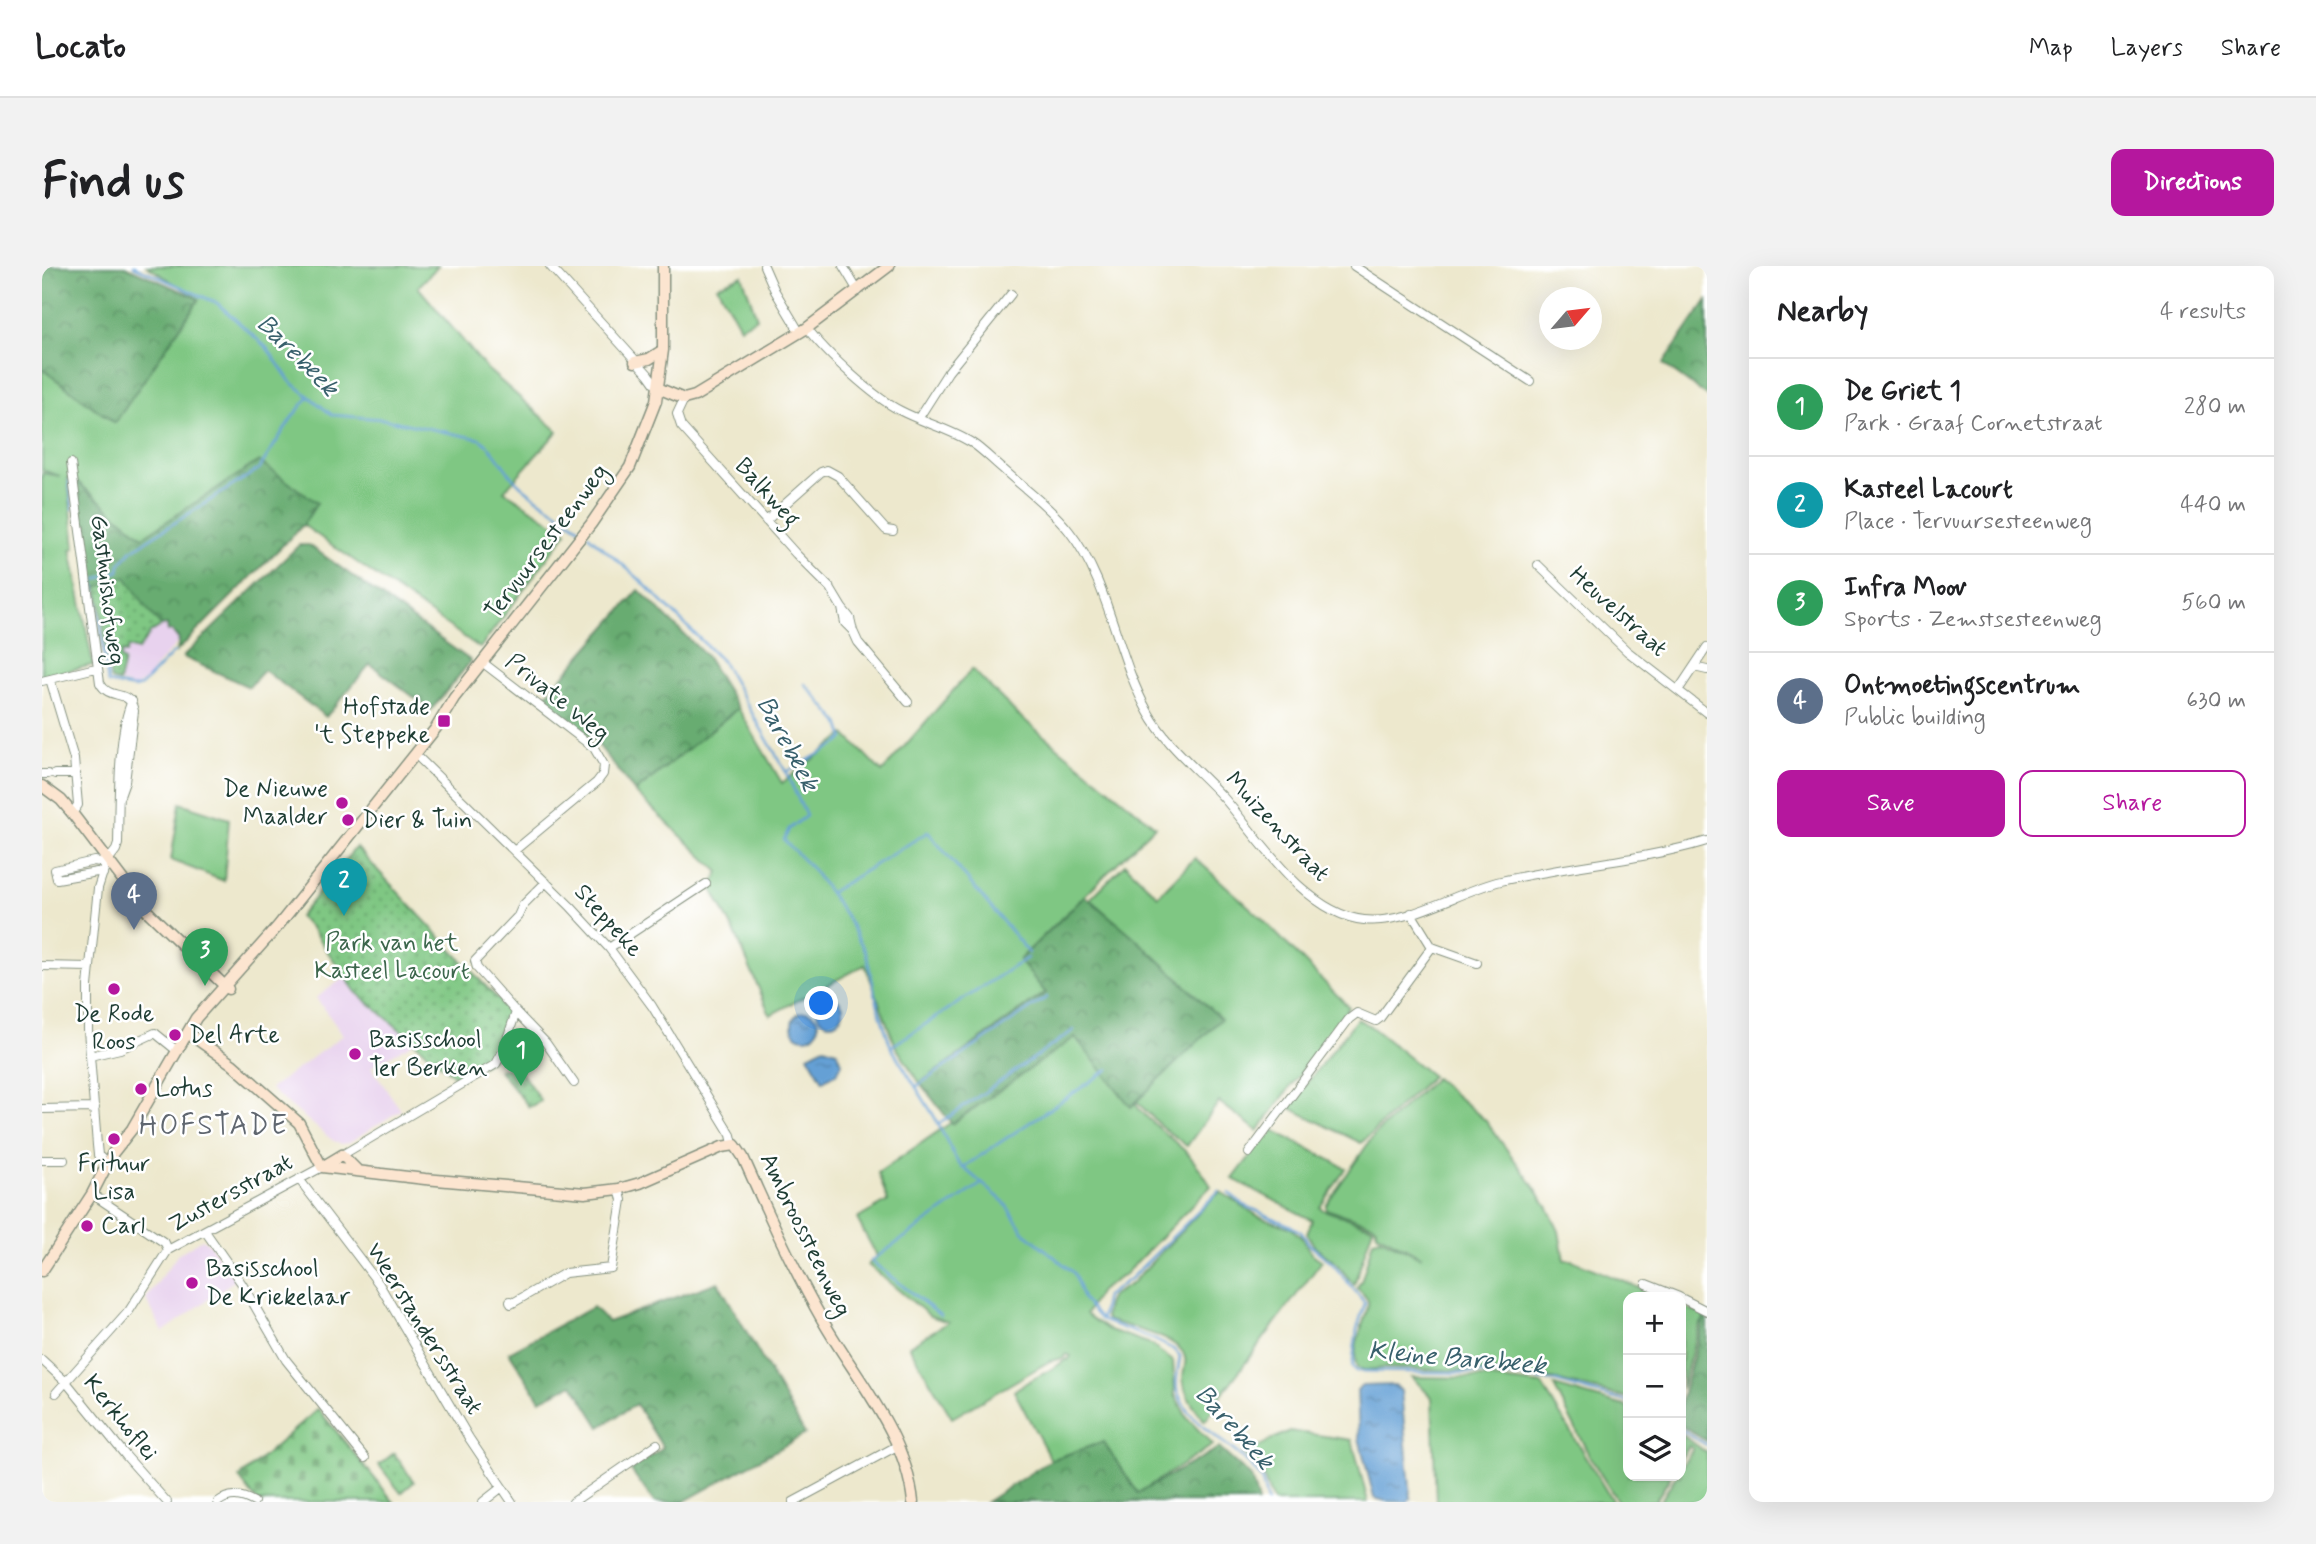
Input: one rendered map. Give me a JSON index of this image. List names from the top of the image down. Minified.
{"streets":{"street":["Balkweg","Tervuursesteenweg","Gasthuishofweg","Heuvelstraat","Private Weg","Muizenstraat","Steppeke","Zustersstraat","Ambroossteenweg","Weerstandersstraat","Kerkhoflei"]},"crossings":[["Tervuursesteenweg","Gasthuishofweg"],["Tervuursesteenweg","Private Weg"],["Tervuursesteenweg","Steppeke"],["Tervuursesteenweg","Zustersstraat"],["Private Weg","Steppeke"],["Steppeke","Ambroossteenweg"],["Zustersstraat","Ambroossteenweg"],["Zustersstraat","Weerstandersstraat"]],"districts":["HOFSTADE"],"water":["Barebeek","Kleine Barebeek"],"parks":["Park van het Kasteel Lacourt"],"places":{"transit":["Hofstade 't Steppeke"],"other":["De Nieuwe Maalder","Dier & Tuin","De Rode Roos","Del Arte","Basisschool Ter Berken","Lotus","Frituur Lisa","Carl","Basisschool De Kriekelaar"]},"north":"top right","page":{"header":"Locato","nav":["Map","Layers","Share"],"buttons":["Directions",["Save","Share"]],"title":"Find us","heading":["Nearby","4 results"],"list":[{"mark":"1","name":"De Griet 1","note":"Park · Graaf Cornetstraat","value":"280 m"},{"mark":"2","name":"Kasteel Lacourt","note":"Place · Tervuursesteenweg","value":"440 m"},{"mark":"3","name":"Infra Moov","note":"Sports · Zemstsesteenweg","value":"560 m"},{"mark":"4","name":"Ontmoetingscentrum","note":"Public building","value":"630 m"}],"pins":["2","4","3","1"],"map_buttons":["+","−"]}}
